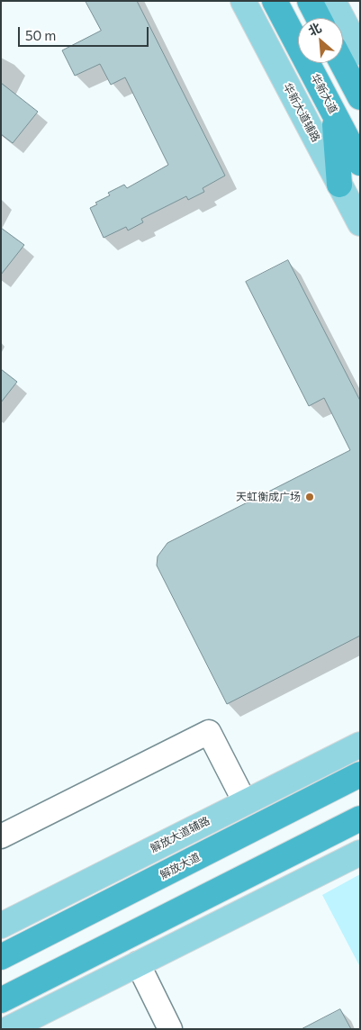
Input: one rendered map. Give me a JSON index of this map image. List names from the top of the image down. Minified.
{"streets":{"highway":["华新大道","解放大道"],"main road":["华新大道辅路","解放大道辅路"]},"places":["天虹衡成广场"],"scale_bar":"50 m","north":"top left"}
